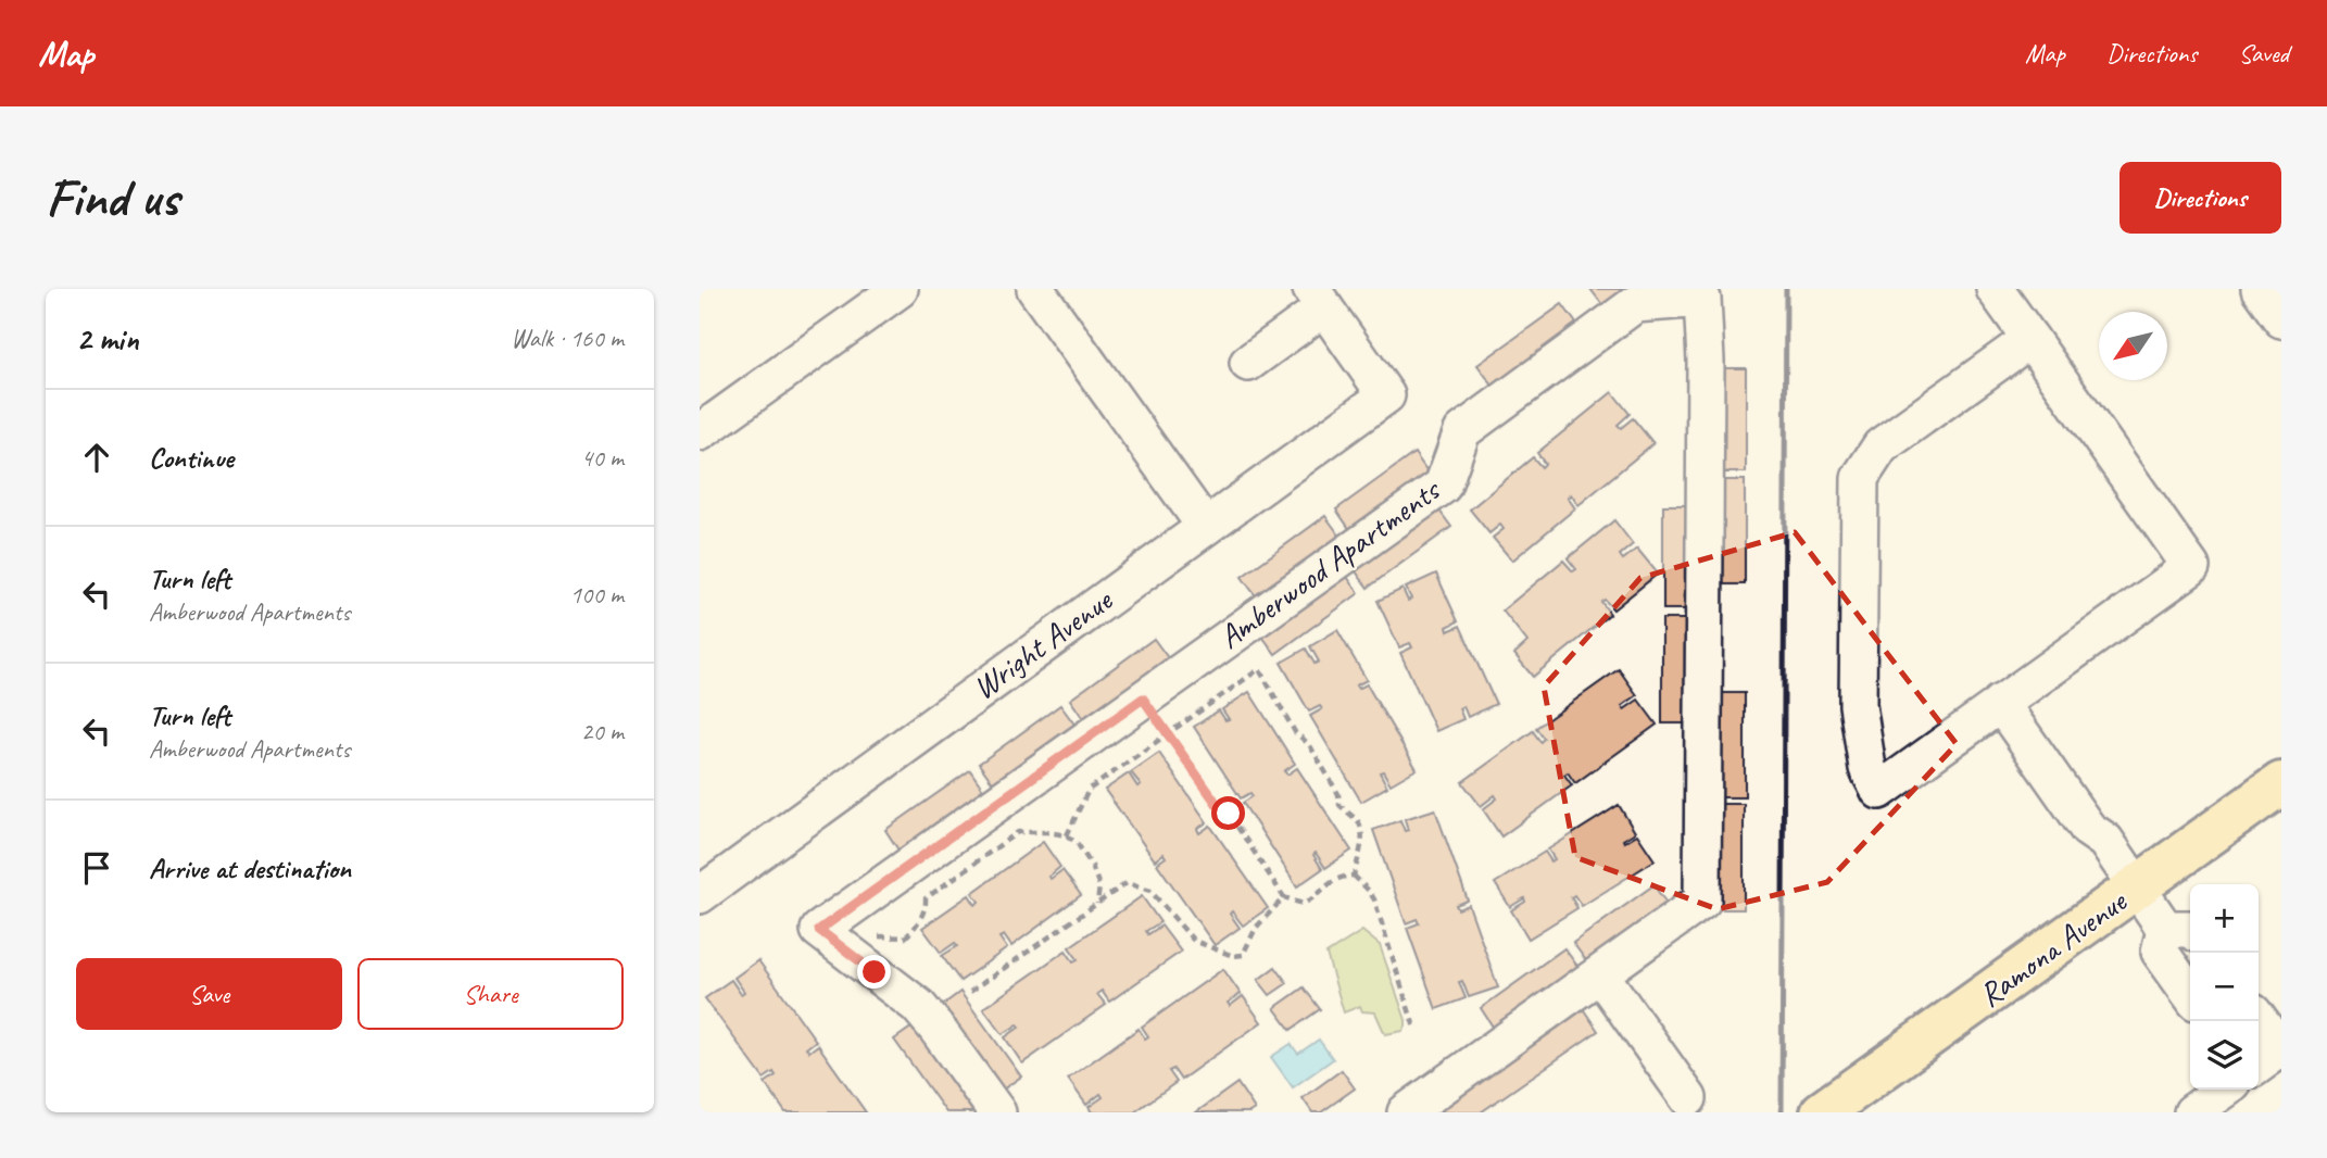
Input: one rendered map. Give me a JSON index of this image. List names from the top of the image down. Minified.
{"streets":{"main road":["Ramona Avenue"],"street":["Amberwood Apartments","Wright Avenue"]},"north":"bottom left","page":{"header":"Map","nav":["Map","Directions","Saved"],"buttons":["Directions",["Save","Share"]],"title":"Find us","heading":["2 min","Walk · 160 m"],"list":[["Continue","40 m"],["Turn left","Amberwood Apartments","100 m"],["Turn left","Amberwood Apartments","20 m"],"Arrive at destination"],"map_buttons":["+","−"]}}
